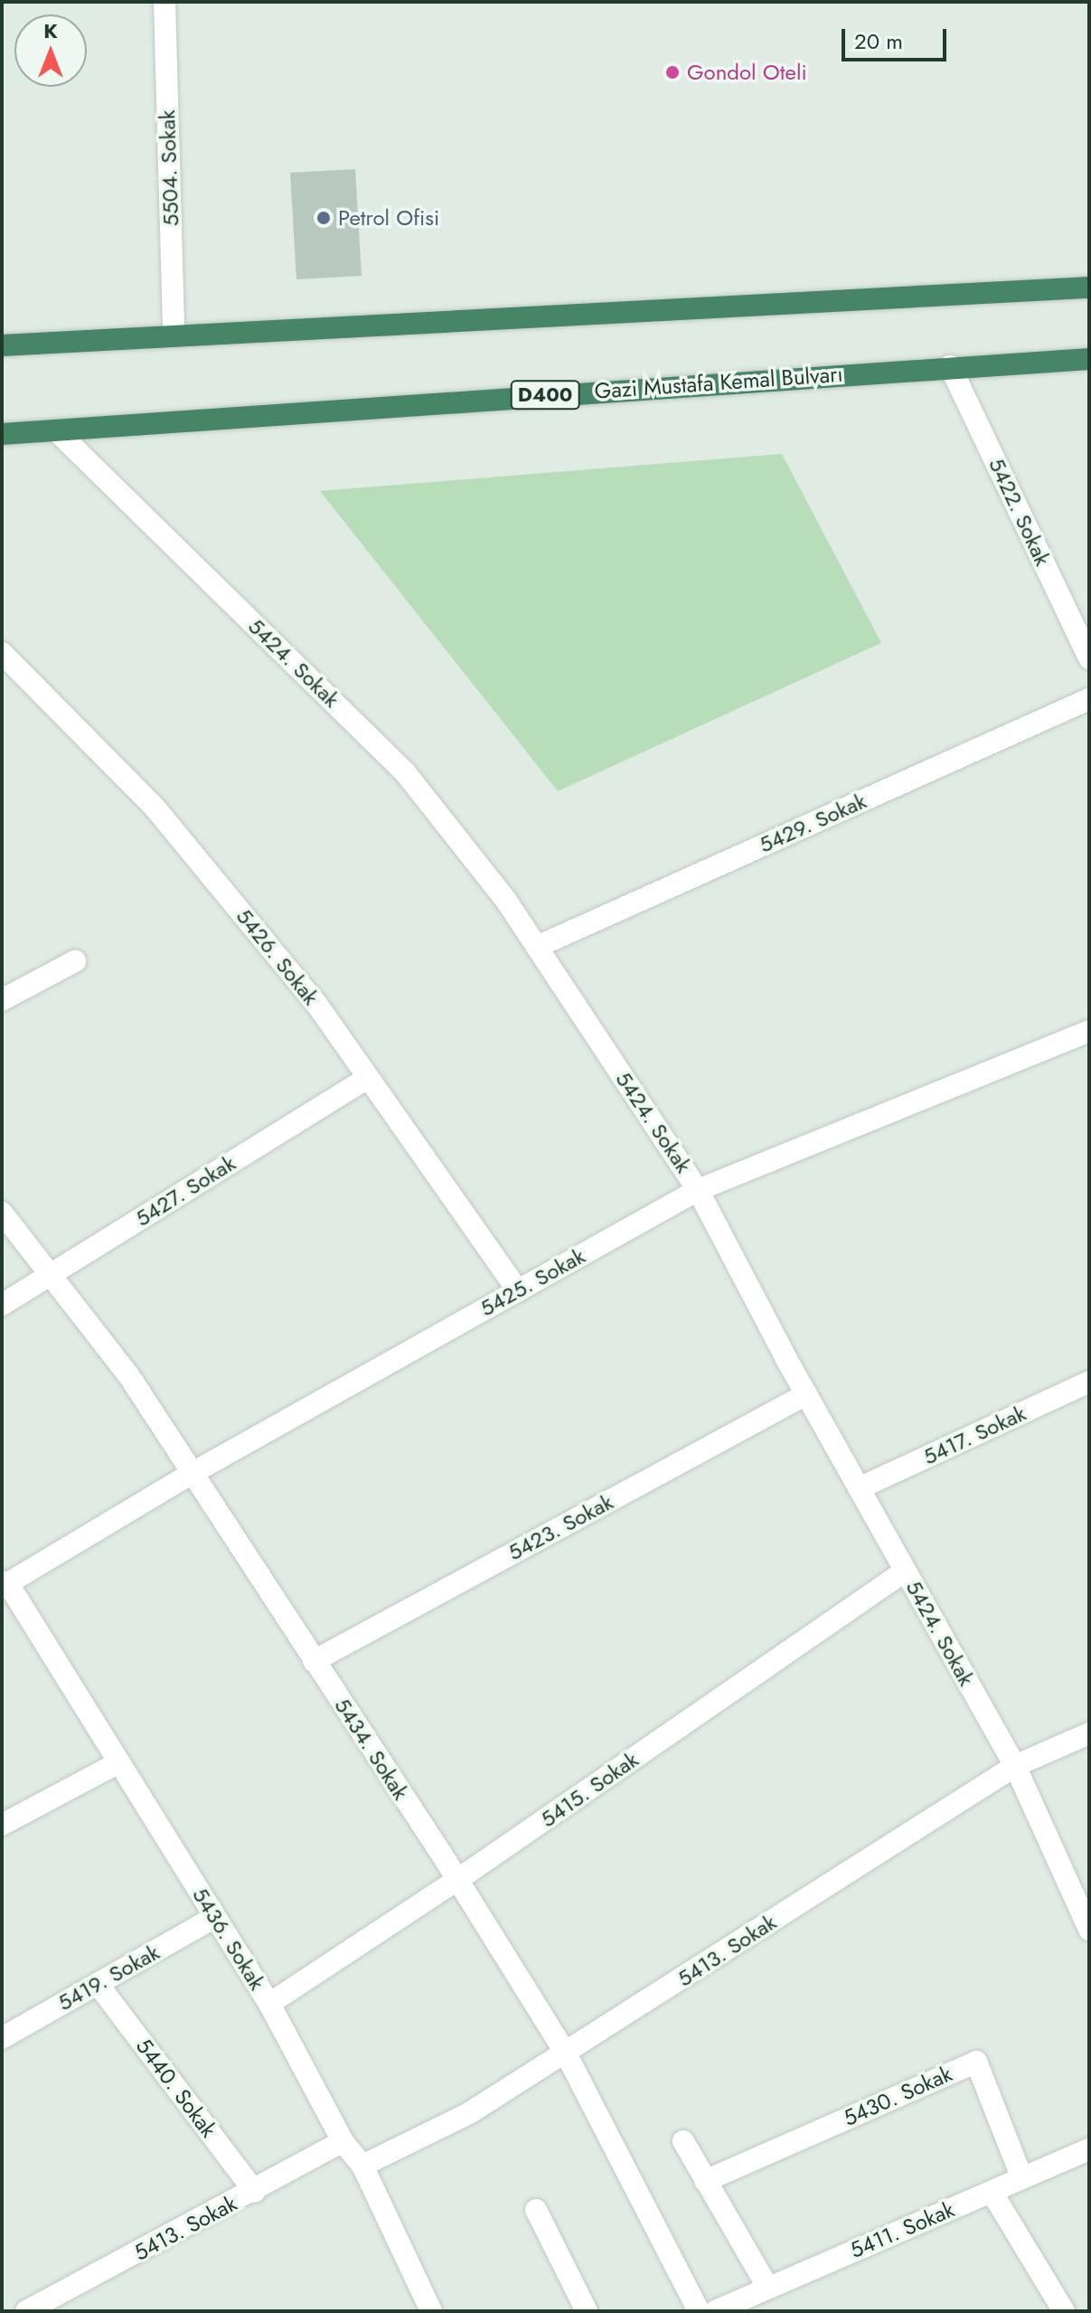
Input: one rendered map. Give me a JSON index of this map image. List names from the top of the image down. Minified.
{"streets":{"highway":["Gazi Mustafa Kemal Bulvarı","D400"],"street":["5504. Sokak","5422. Sokak","5424. Sokak","5429. Sokak","5426. Sokak","5427. Sokak","5425. Sokak","5417. Sokak","5423. Sokak","5434. Sokak","5415. Sokak","5436. Sokak","5413. Sokak","5419. Sokak","5440. Sokak","5430. Sokak","5411. Sokak"]},"crossings":[["Gazi Mustafa Kemal Bulvarı","5422. Sokak"],["Gazi Mustafa Kemal Bulvarı","5424. Sokak"],["5424. Sokak","5429. Sokak"],["5424. Sokak","5425. Sokak"],["5424. Sokak","5417. Sokak"],["5424. Sokak","5423. Sokak"],["5424. Sokak","5415. Sokak"],["5424. Sokak","5413. Sokak"],["5426. Sokak","5427. Sokak"],["5426. Sokak","5425. Sokak"],["5427. Sokak","5434. Sokak"],["5425. Sokak","5434. Sokak"],["5425. Sokak","5436. Sokak"],["5423. Sokak","5434. Sokak"],["5434. Sokak","5415. Sokak"],["5434. Sokak","5413. Sokak"],["5415. Sokak","5436. Sokak"],["5436. Sokak","5413. Sokak"],["5436. Sokak","5419. Sokak"],["5413. Sokak","5440. Sokak"],["5419. Sokak","5440. Sokak"],["5430. Sokak","5411. Sokak"]],"places":["Gondol Oteli","Petrol Ofisi"],"scale_bar":"20 m","north":"top"}
